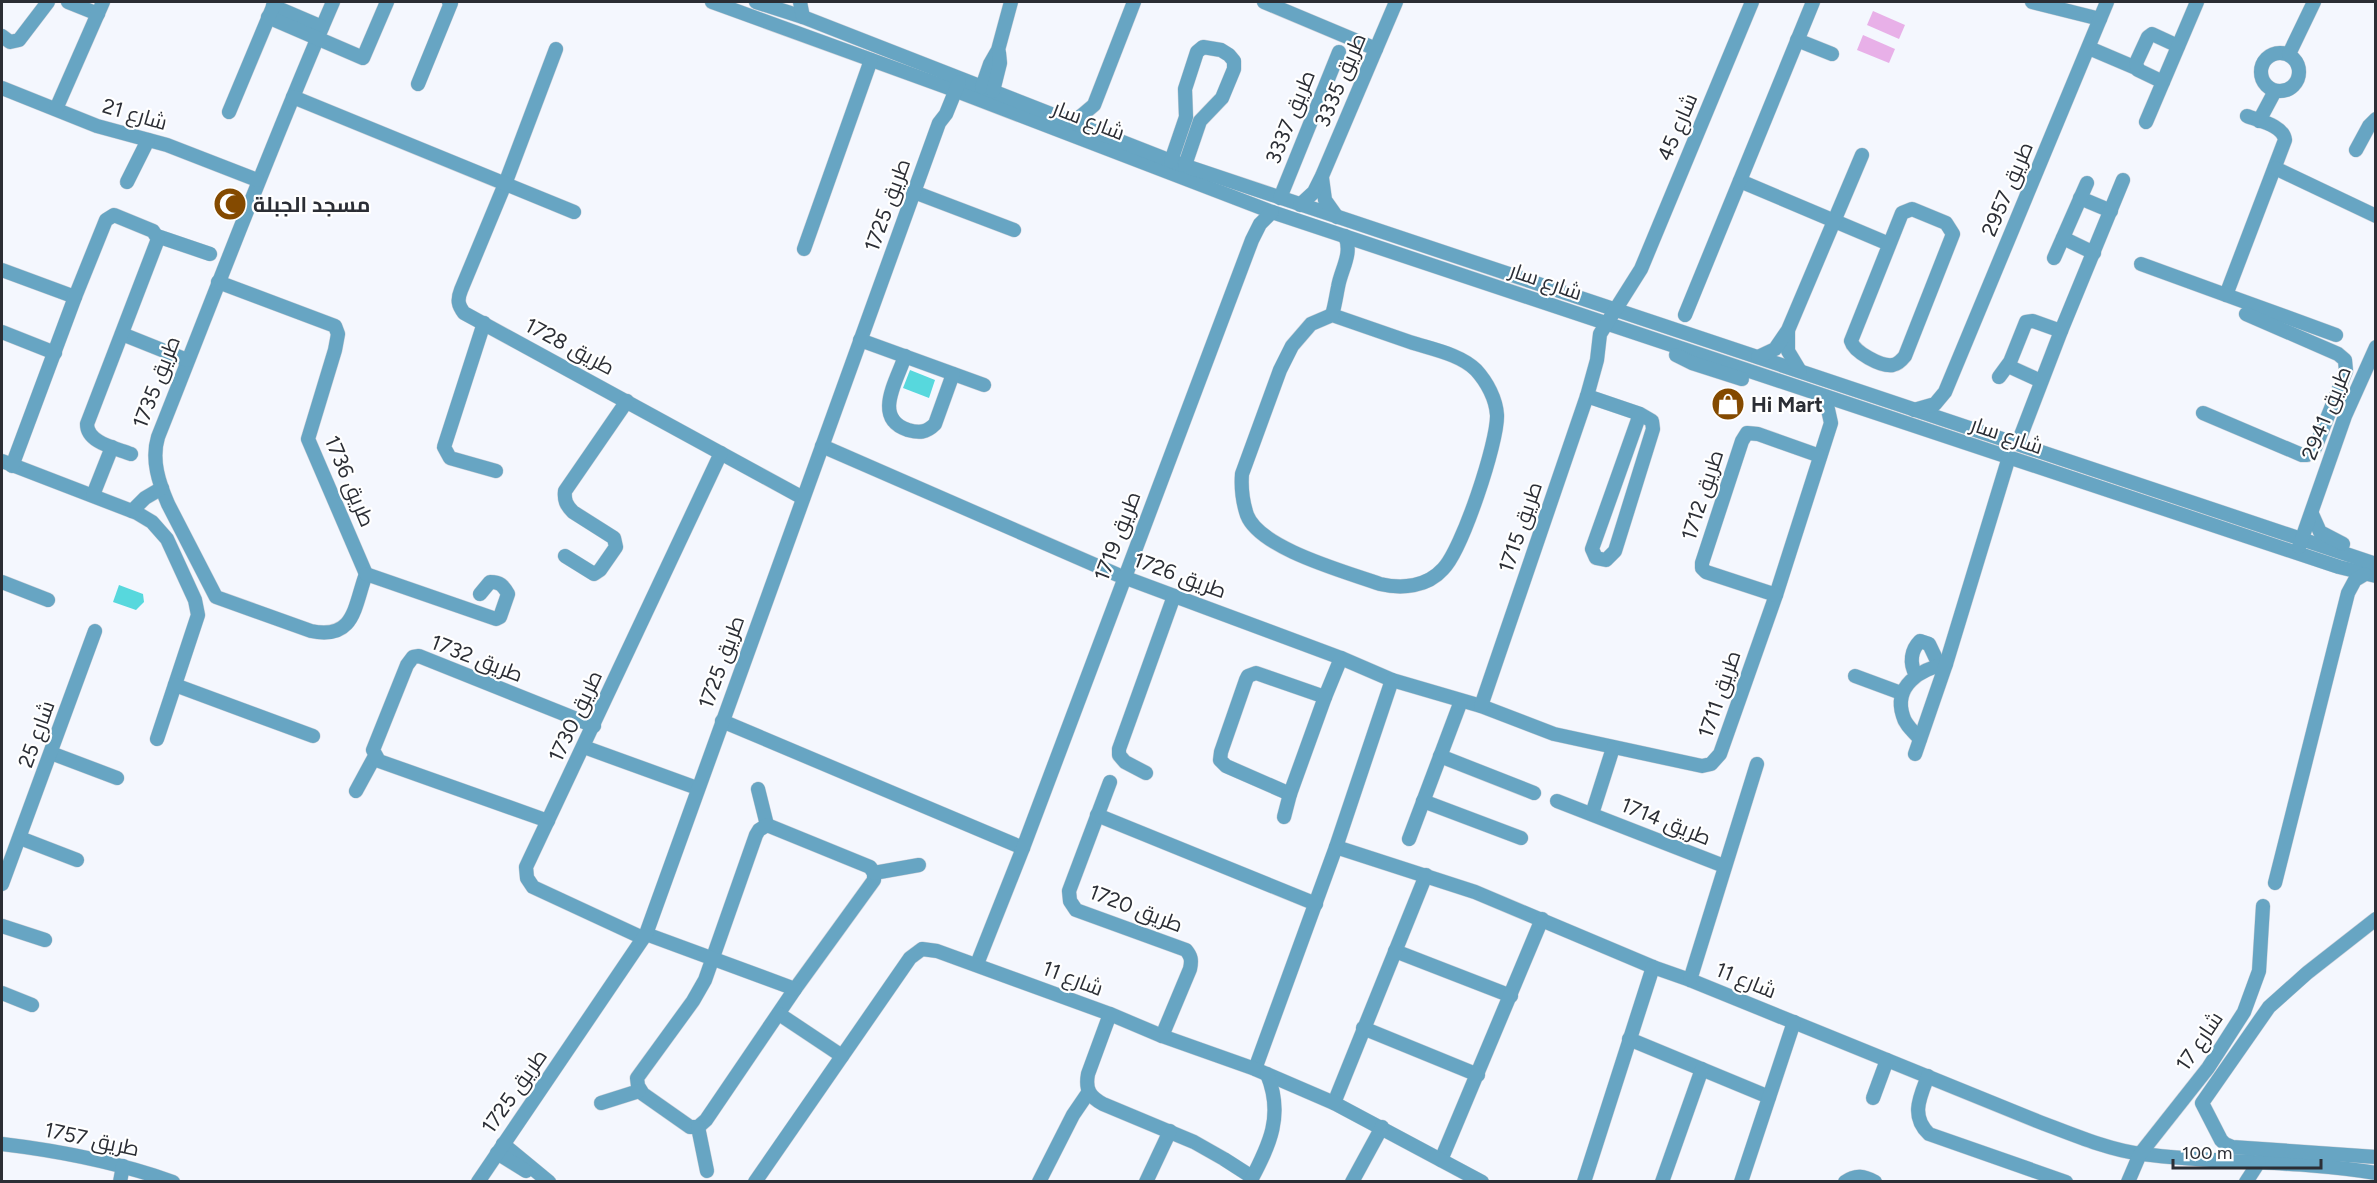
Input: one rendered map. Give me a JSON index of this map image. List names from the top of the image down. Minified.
{"streets":{"street":["طريق 3335","شارع 21","طريق 3337","شارع سار","شارع 45","طريق 2957","طريق 1725","طريق 1728","طريق 1735","طريق 2941","طريق 1736","طريق 1712","طريق 1715","طريق 1719","طريق 1726","طريق 1732","طريق 1711","طريق 1730","شارع 25","طريق 1714","طريق 1720","شارع 11","شارع 17","طريق 1757"]},"crossings":[["طريق 3335","شارع سار"],["شارع 21","طريق 1735"],["طريق 3337","شارع سار"],["شارع سار","شارع 45"],["شارع سار","طريق 1725"],["شارع سار","طريق 2941"],["شارع سار","طريق 1715"],["شارع سار","طريق 1719"],["شارع 45","طريق 1715"],["طريق 1725","طريق 1728"],["طريق 1725","طريق 1726"],["طريق 1725","طريق 1730"],["طريق 1728","طريق 1730"],["طريق 1735","طريق 1736"],["طريق 1712","طريق 1711"],["طريق 1715","طريق 1711"],["طريق 1719","طريق 1726"],["طريق 1719","شارع 11"],["طريق 1726","طريق 1711"],["طريق 1732","طريق 1730"],["طريق 1711","طريق 1714"],["طريق 1714","شارع 11"],["طريق 1720","شارع 11"],["شارع 11","شارع 17"]],"places":{"mosque":["مسجد الجبلة"],"shop":["Hi Mart"]},"scale_bar":"100 m"}
